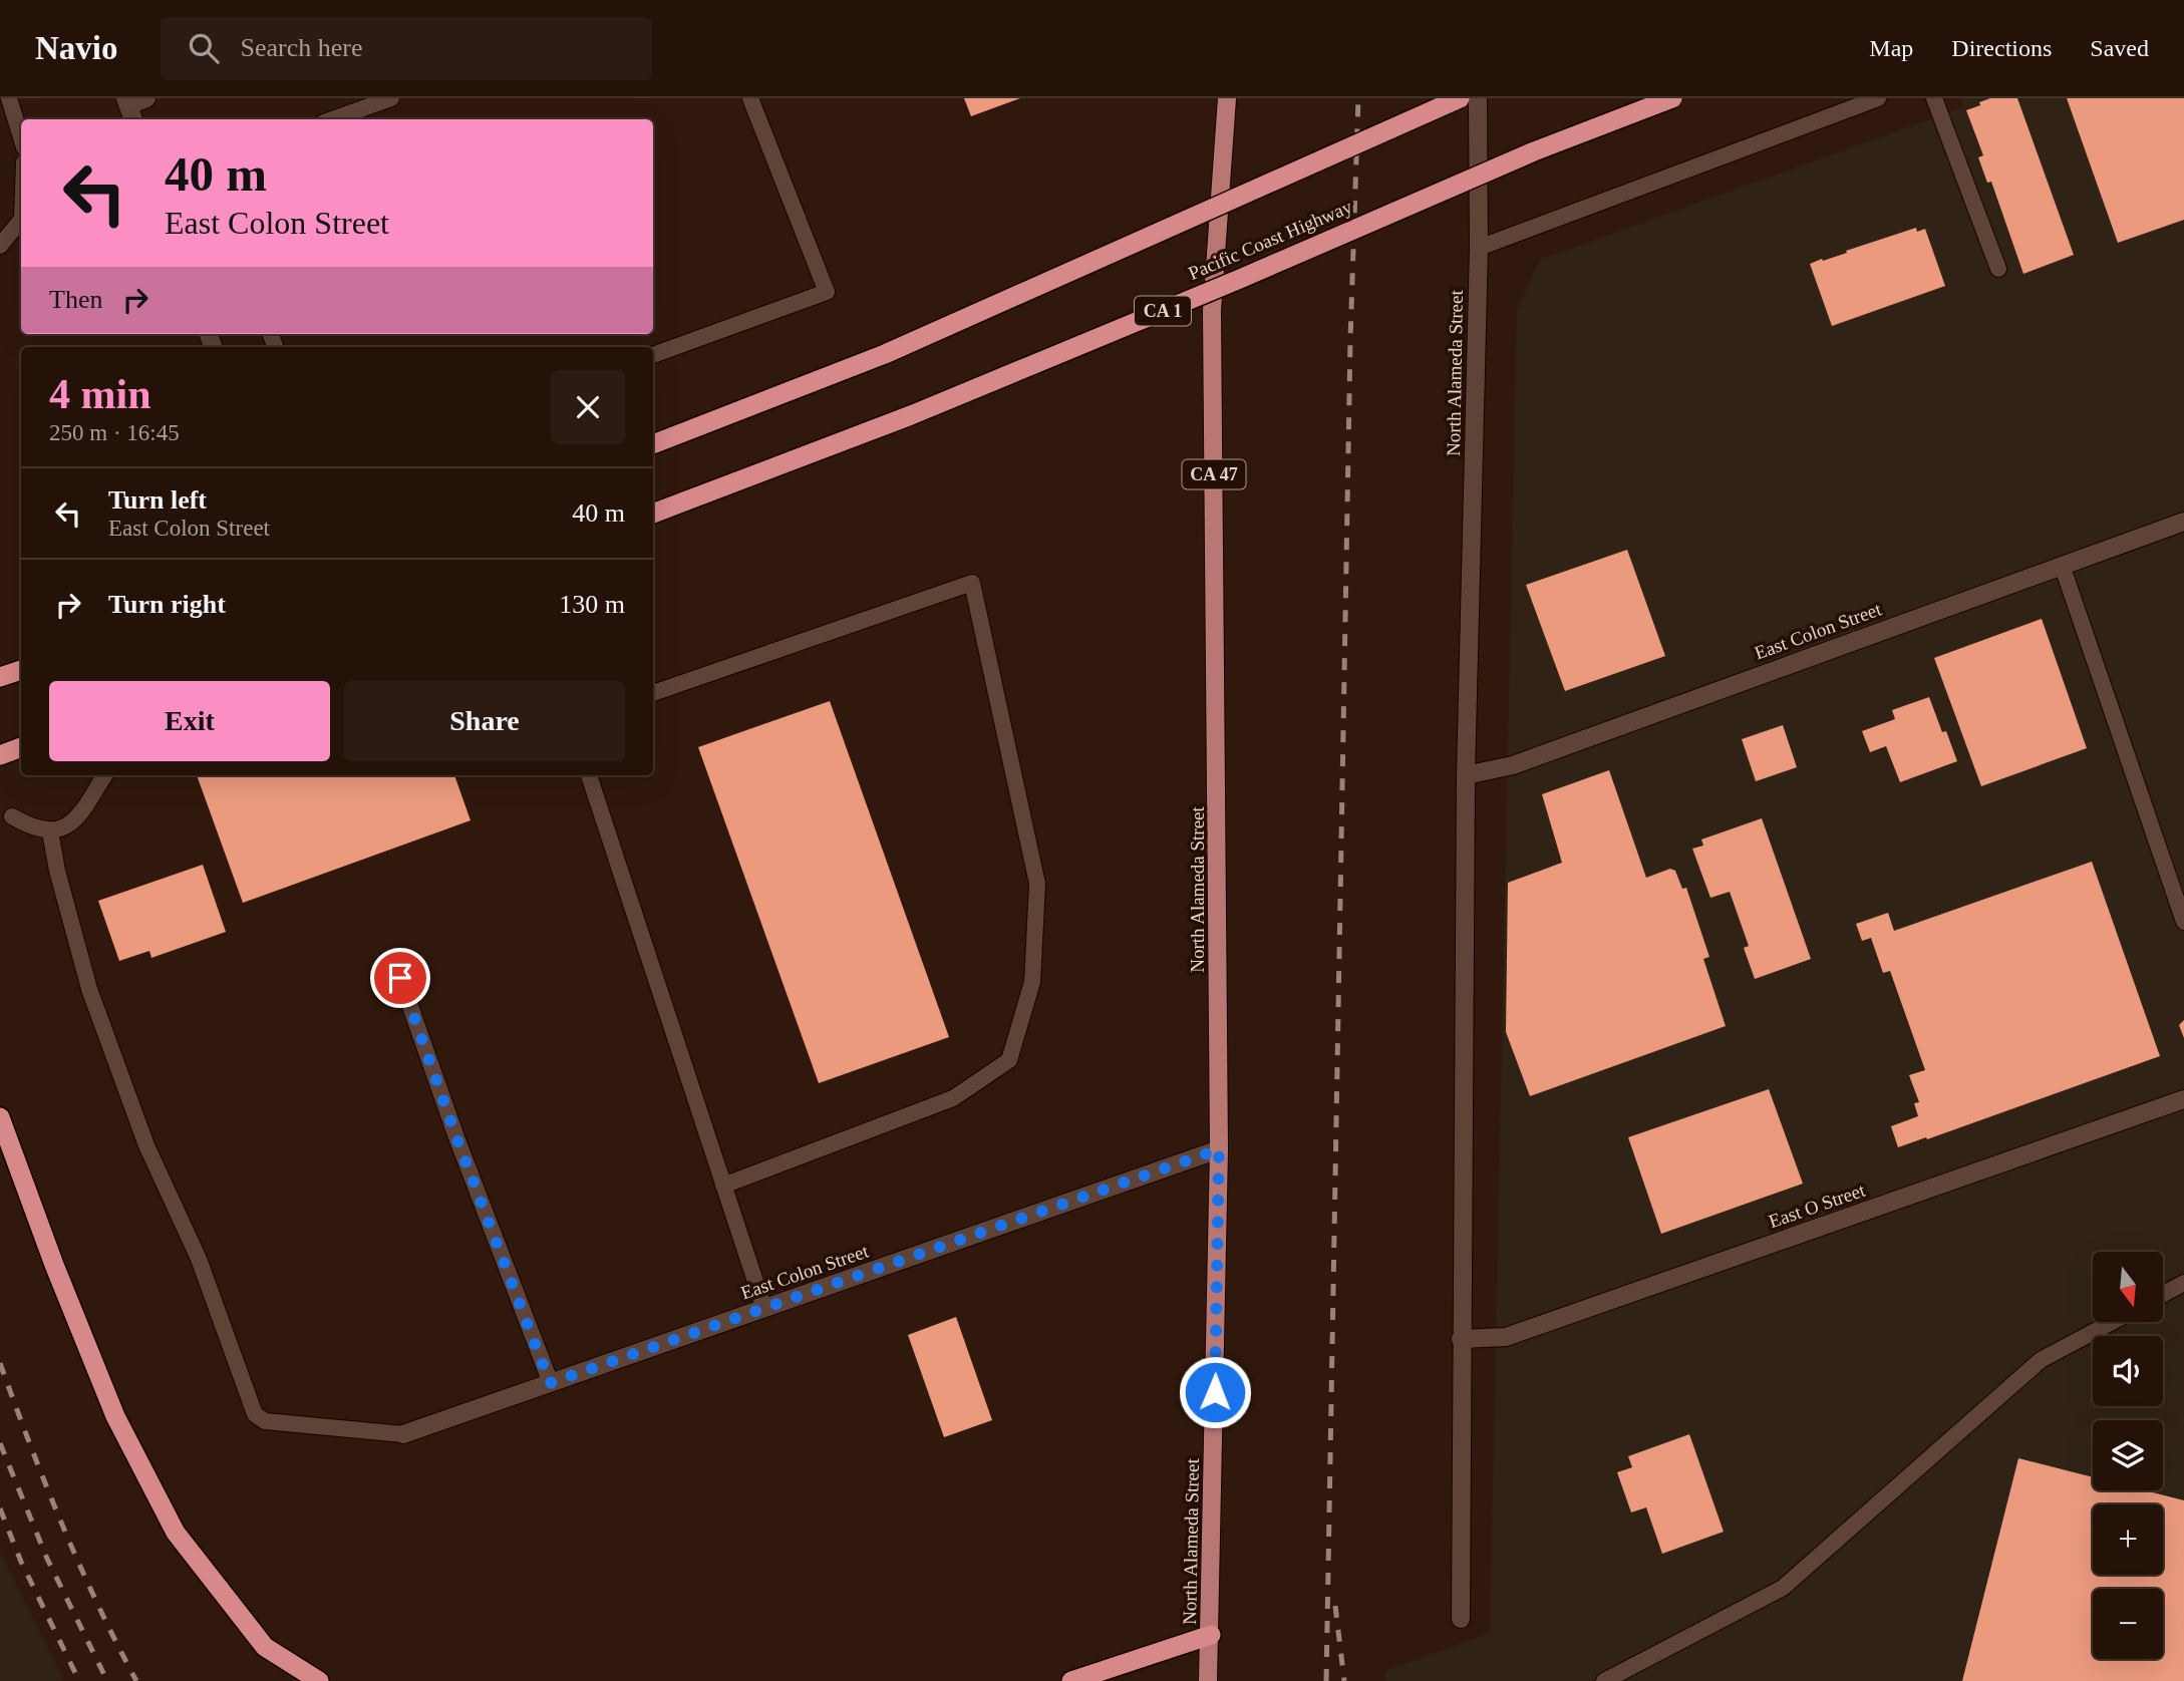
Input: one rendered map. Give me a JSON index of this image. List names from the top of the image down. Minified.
{"streets":{"highway":["Pacific Coast Highway","CA 1"],"main road":["North Alameda Street","CA 47"],"street":["East Colon Street","East O Street"]},"crossings":[["North Alameda Street","East Colon Street"],["North Alameda Street","East O Street"]],"north":"bottom","page":{"header":"Navio","search":"Search here","nav":["Map","Directions","Saved"],"turn":["40 m","East Colon Street"],"then":"Then","heading":["4 min","250 m · 16:45"],"list":[{"name":"Turn left","note":"East Colon Street","value":"40 m"},{"name":"Turn right","value":"130 m"}],"buttons":["Exit","Share"],"map_buttons":["+","−"]}}
